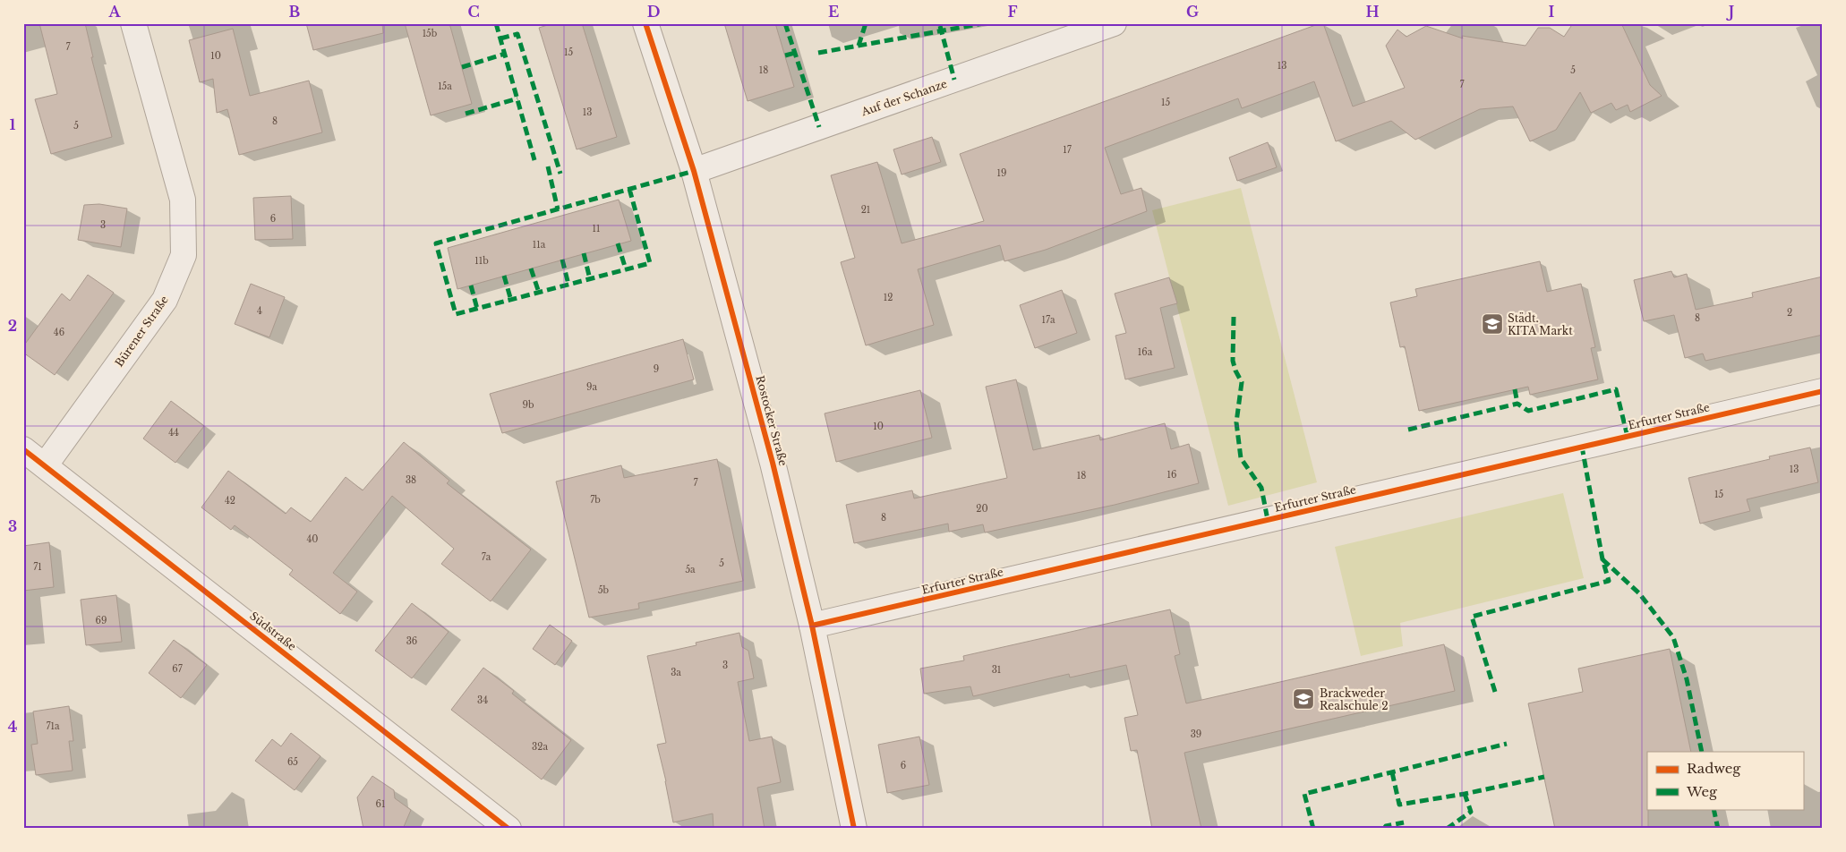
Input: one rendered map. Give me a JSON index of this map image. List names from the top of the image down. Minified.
{"streets":{"street":["Auf der Schanze","Bürener Straße","Erfurter Straße","Rostocker Straße","Südstraße"]},"crossings":[["Auf der Schanze","Rostocker Straße"],["Bürener Straße","Südstraße"],["Erfurter Straße","Rostocker Straße"]],"places":{"school or university":["Städt. KITA Markt","Brackweder Realschule 2"]},"house_numbers":["15b","7","15","10","13","18","5","7","15a","15","13","8","5","17","19","21","6","3","11","11a","11b","12","4","2","8","17a","46","16a","9","9a","9b","10","44","13","16","18","38","7","15","7b","42","20","8","40","7a","5","71","5a","5b","69","36","3","67","31","3a","34","71a","39","32a","65","6","61"],"legend":["Radweg","Weg"],"grid":{"columns":["A","B","C","D","E","F","G","H","I","J"],"rows":["1","2","3","4"]}}
